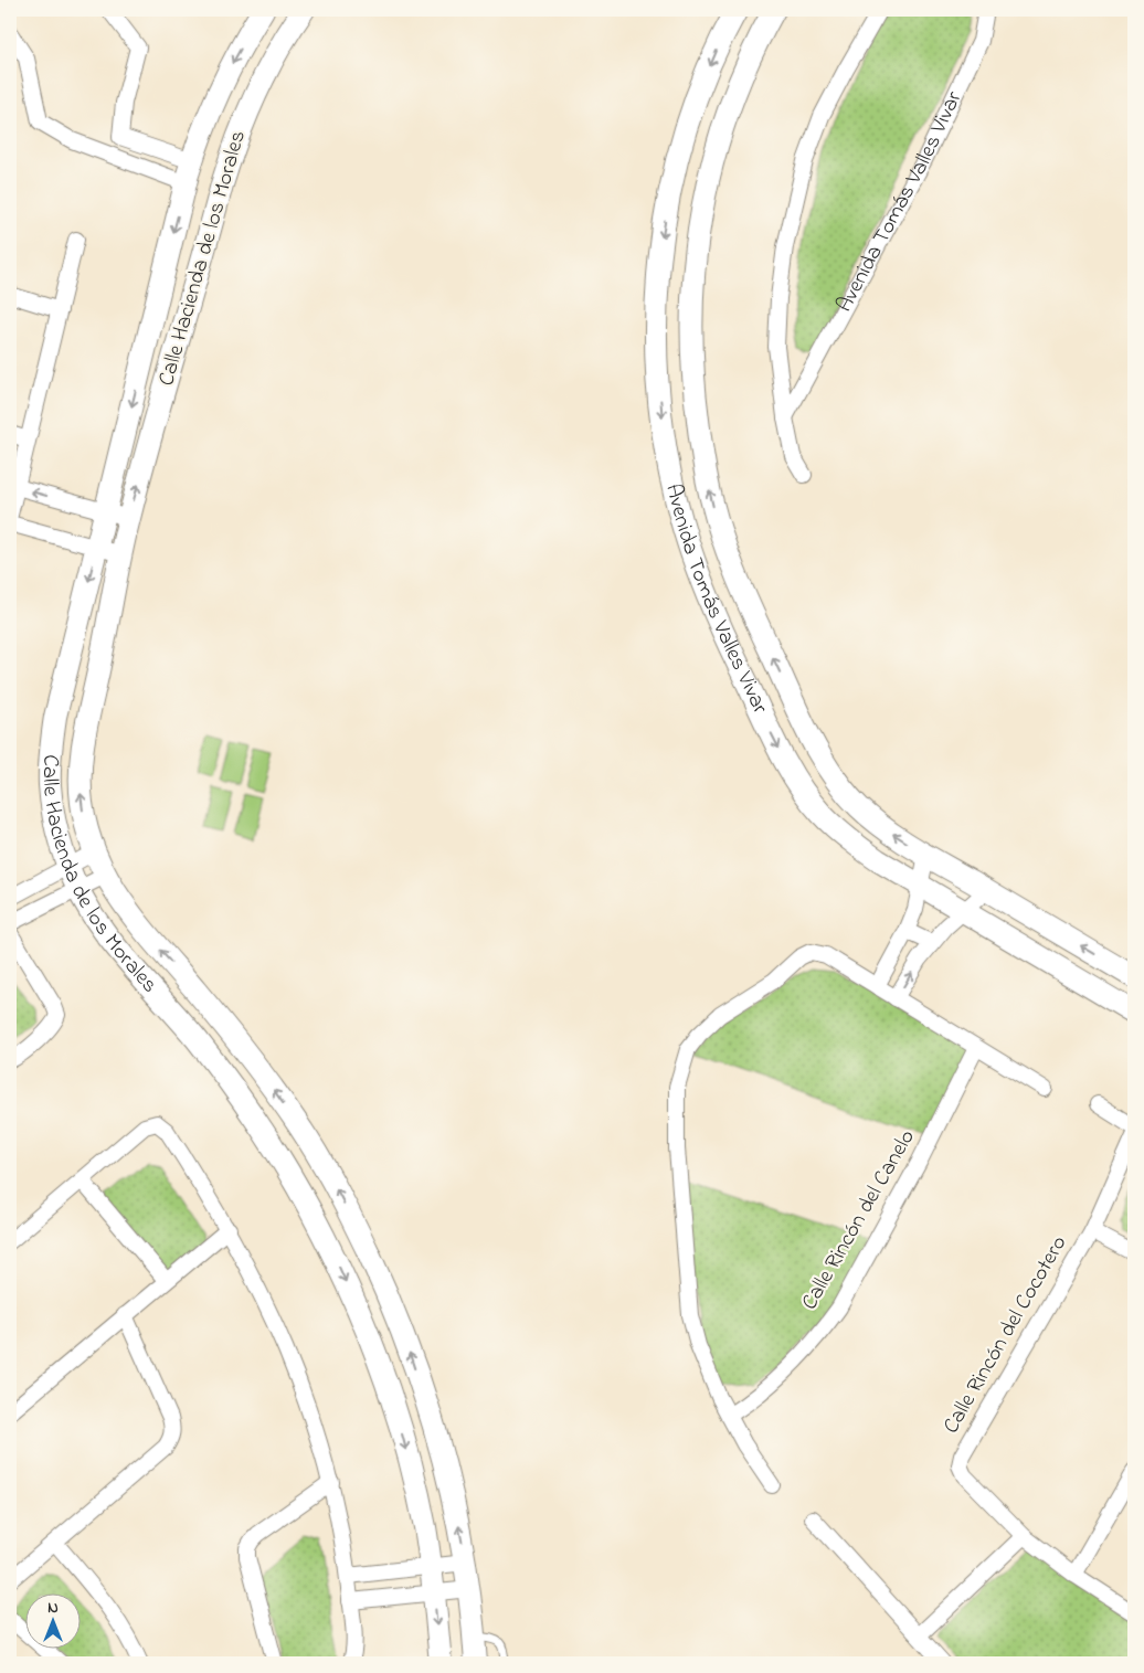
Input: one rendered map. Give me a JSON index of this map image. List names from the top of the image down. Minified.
{"streets":{"street":["Avenida Tomás Valles Vivar","Calle Hacienda de los Morales","Calle Rincón del Canelo","Calle Rincón del Cocotero"]},"north":"top"}
